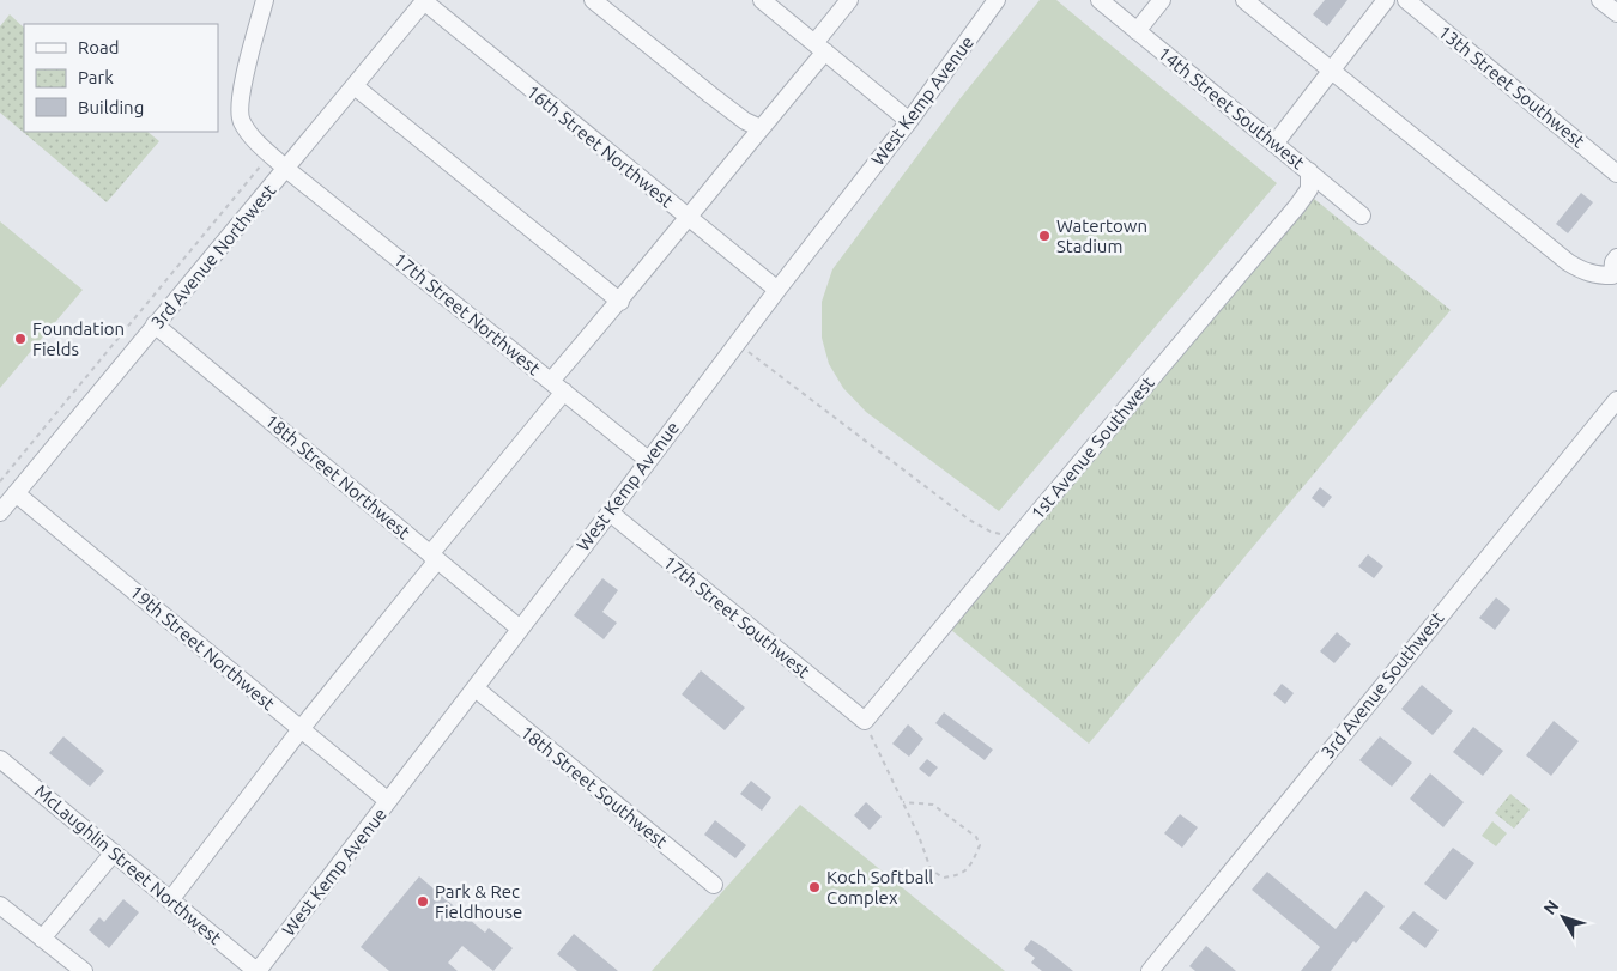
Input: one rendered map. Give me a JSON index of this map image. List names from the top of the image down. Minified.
{"streets":{"street":["13th Street Southwest","West Kemp Avenue","14th Street Southwest","16th Street Northwest","3rd Avenue Northwest","17th Street Northwest","1st Avenue Southwest","18th Street Northwest","17th Street Southwest","19th Street Northwest","3rd Avenue Southwest","18th Street Southwest","McLaughlin Street Northwest"]},"crossings":[["West Kemp Avenue","16th Street Northwest"],["West Kemp Avenue","17th Street Northwest"],["West Kemp Avenue","18th Street Northwest"],["West Kemp Avenue","17th Street Southwest"],["West Kemp Avenue","19th Street Northwest"],["West Kemp Avenue","18th Street Southwest"],["West Kemp Avenue","McLaughlin Street Northwest"],["14th Street Southwest","1st Avenue Southwest"],["16th Street Northwest","3rd Avenue Northwest"],["3rd Avenue Northwest","17th Street Northwest"],["3rd Avenue Northwest","18th Street Northwest"],["3rd Avenue Northwest","19th Street Northwest"],["1st Avenue Southwest","17th Street Southwest"]],"places":["Watertown Stadium","Foundation Fields","Koch Softball Complex","Park & Rec Fieldhouse"],"legend":["Road","Park","Building"],"north":"top left"}
